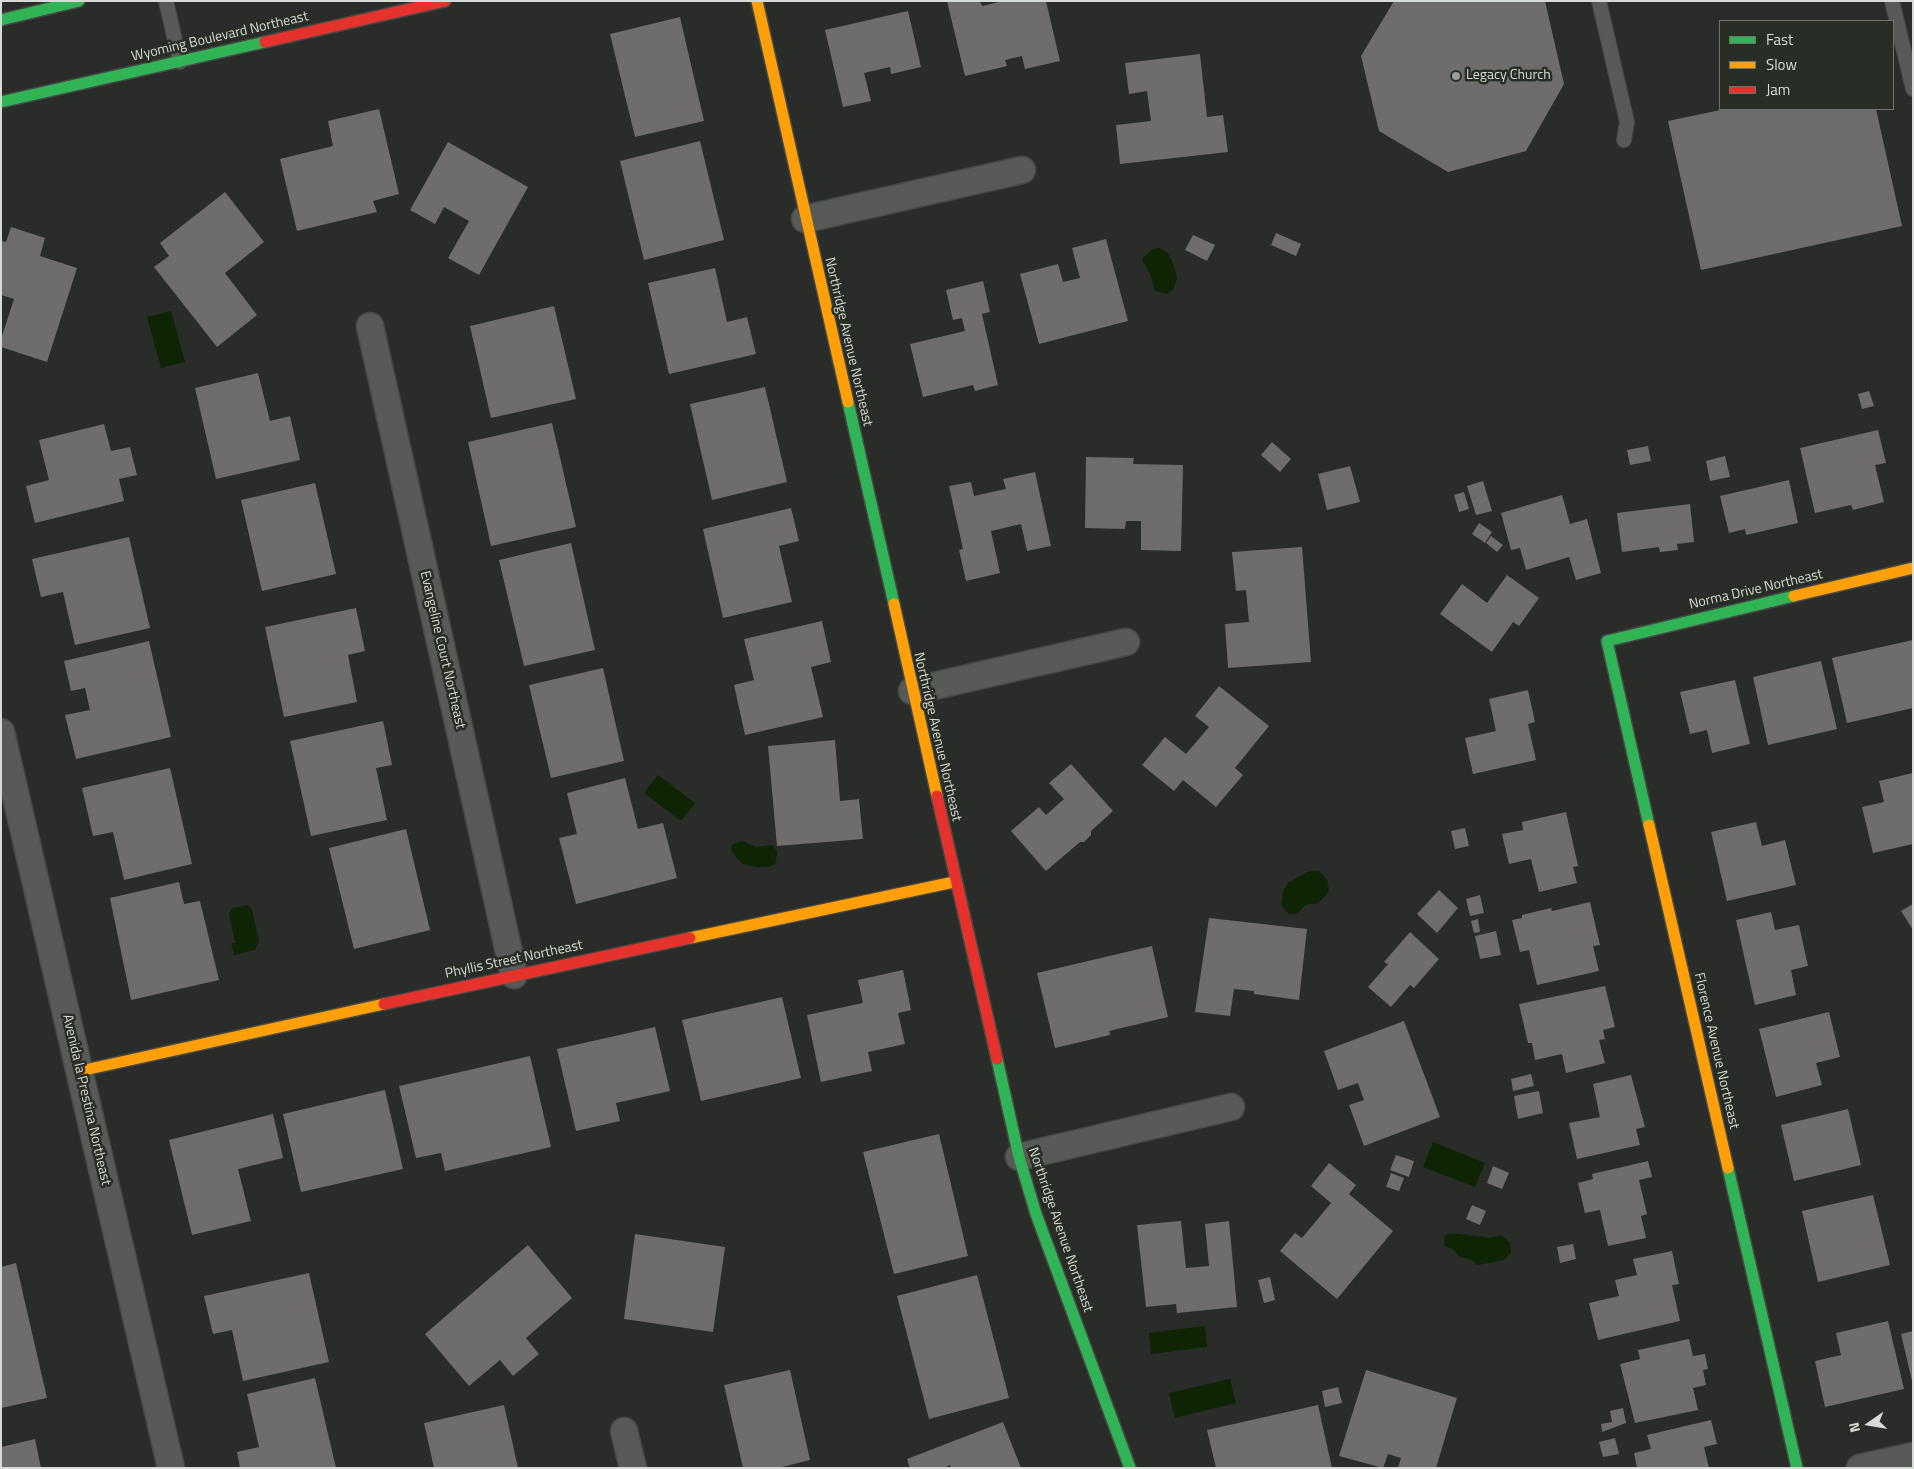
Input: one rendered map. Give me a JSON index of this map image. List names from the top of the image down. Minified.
{"streets":{"street":["Wyoming Boulevard Northeast","Northridge Avenue Northeast","Norma Drive Northeast","Evangeline Court Northeast","Phyllis Street Northeast","Florence Avenue Northeast","Avenida la Prestina Northeast"]},"crossings":[["Northridge Avenue Northeast","Phyllis Street Northeast"],["Norma Drive Northeast","Florence Avenue Northeast"],["Evangeline Court Northeast","Phyllis Street Northeast"],["Phyllis Street Northeast","Avenida la Prestina Northeast"]],"places":["Legacy Church"],"legend":["Fast","Slow","Jam"],"north":"left"}
